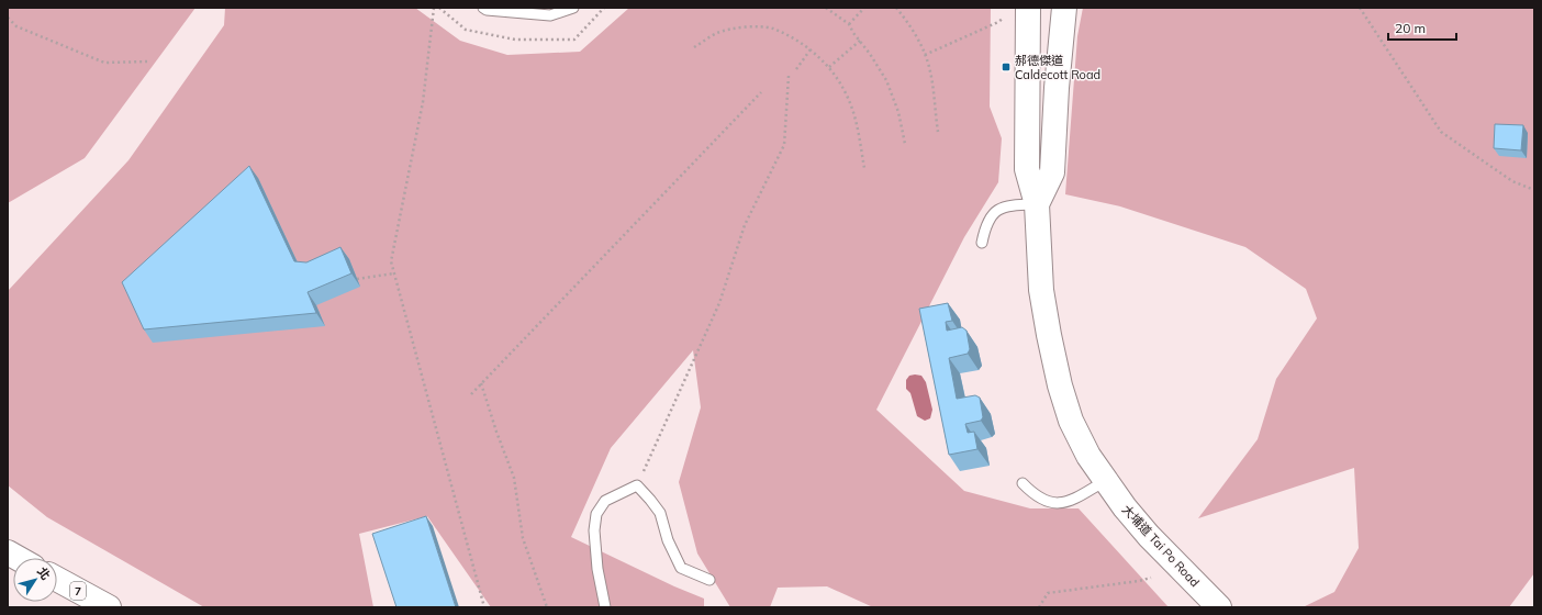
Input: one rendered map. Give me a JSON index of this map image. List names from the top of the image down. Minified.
{"streets":{"main road":["大埔道 Tai Po Road","7"]},"places":{"transit":["郝德傑道 Caldecott Road"]},"scale_bar":"20 m","north":"top right"}
